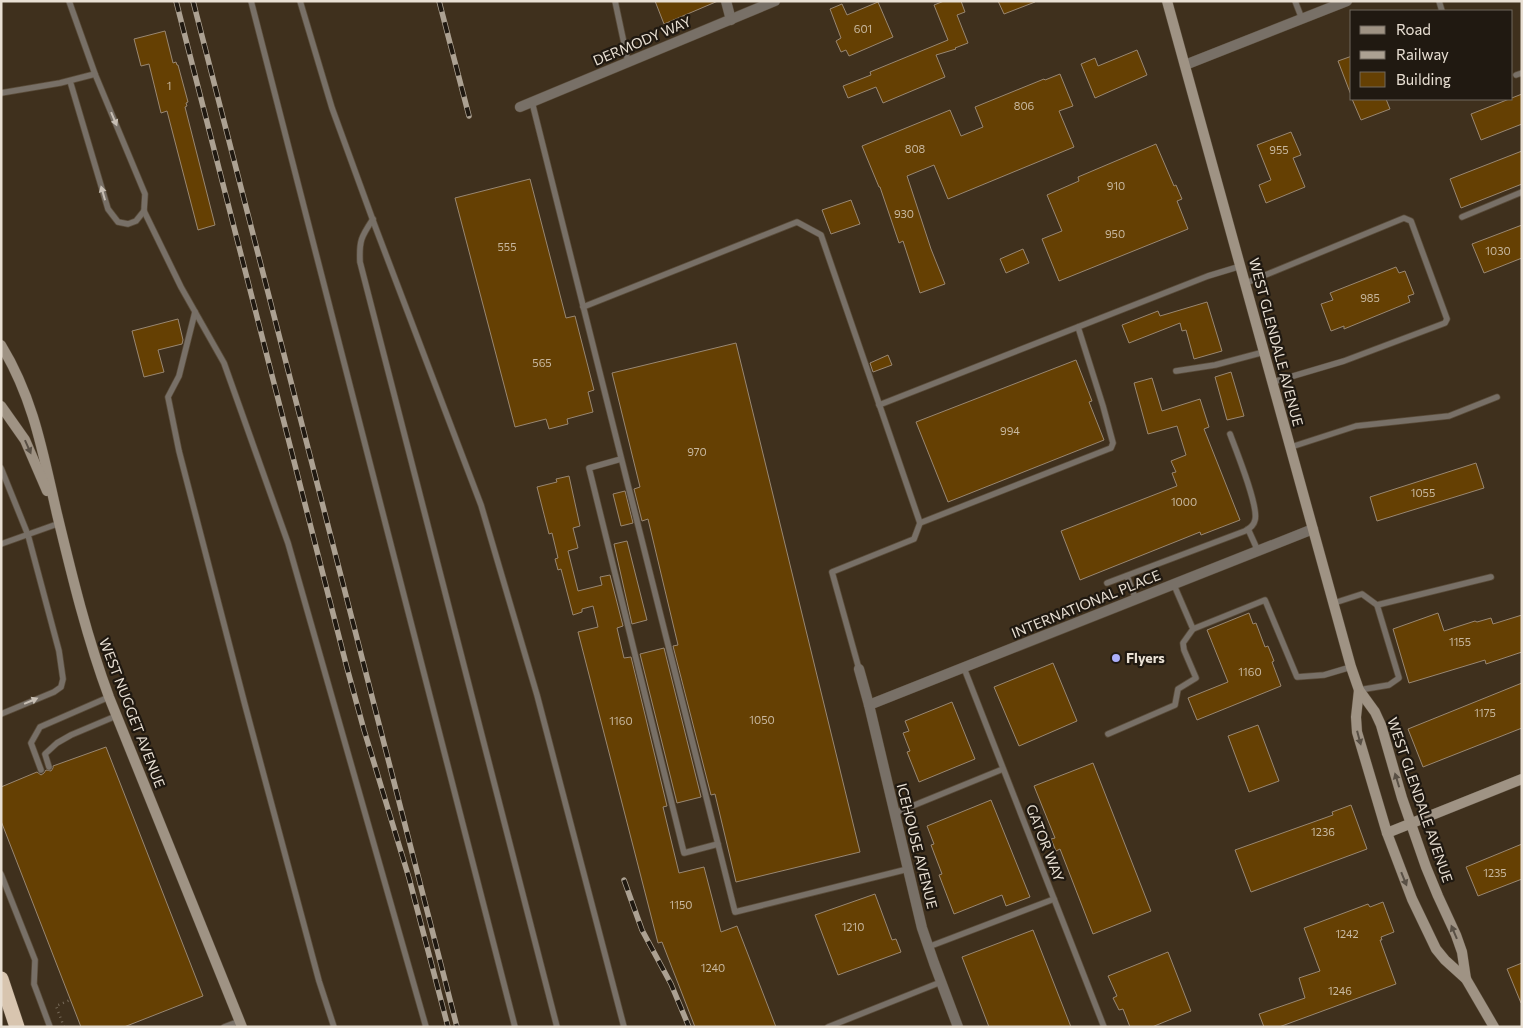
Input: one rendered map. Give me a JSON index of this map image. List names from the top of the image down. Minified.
{"streets":{"main road":["WEST GLENDALE AVENUE","WEST NUGGET AVENUE"],"street":["DERMODY WAY","INTERNATIONAL PLACE","ICEHOUSE AVENUE"],"lane":["GATOR WAY"]},"crossings":[["WEST GLENDALE AVENUE","INTERNATIONAL PLACE"],["INTERNATIONAL PLACE","GATOR WAY"],["INTERNATIONAL PLACE","ICEHOUSE AVENUE"]],"places":["Flyers"],"house_numbers":["601","1","806","808","955","910","930","950","555","1030","985","565","994","970","1055","1000","1155","1160","1175","1050","1160","1236","1235","1150","1210","1242","1240","1246"],"legend":["Road","Railway","Building"]}
